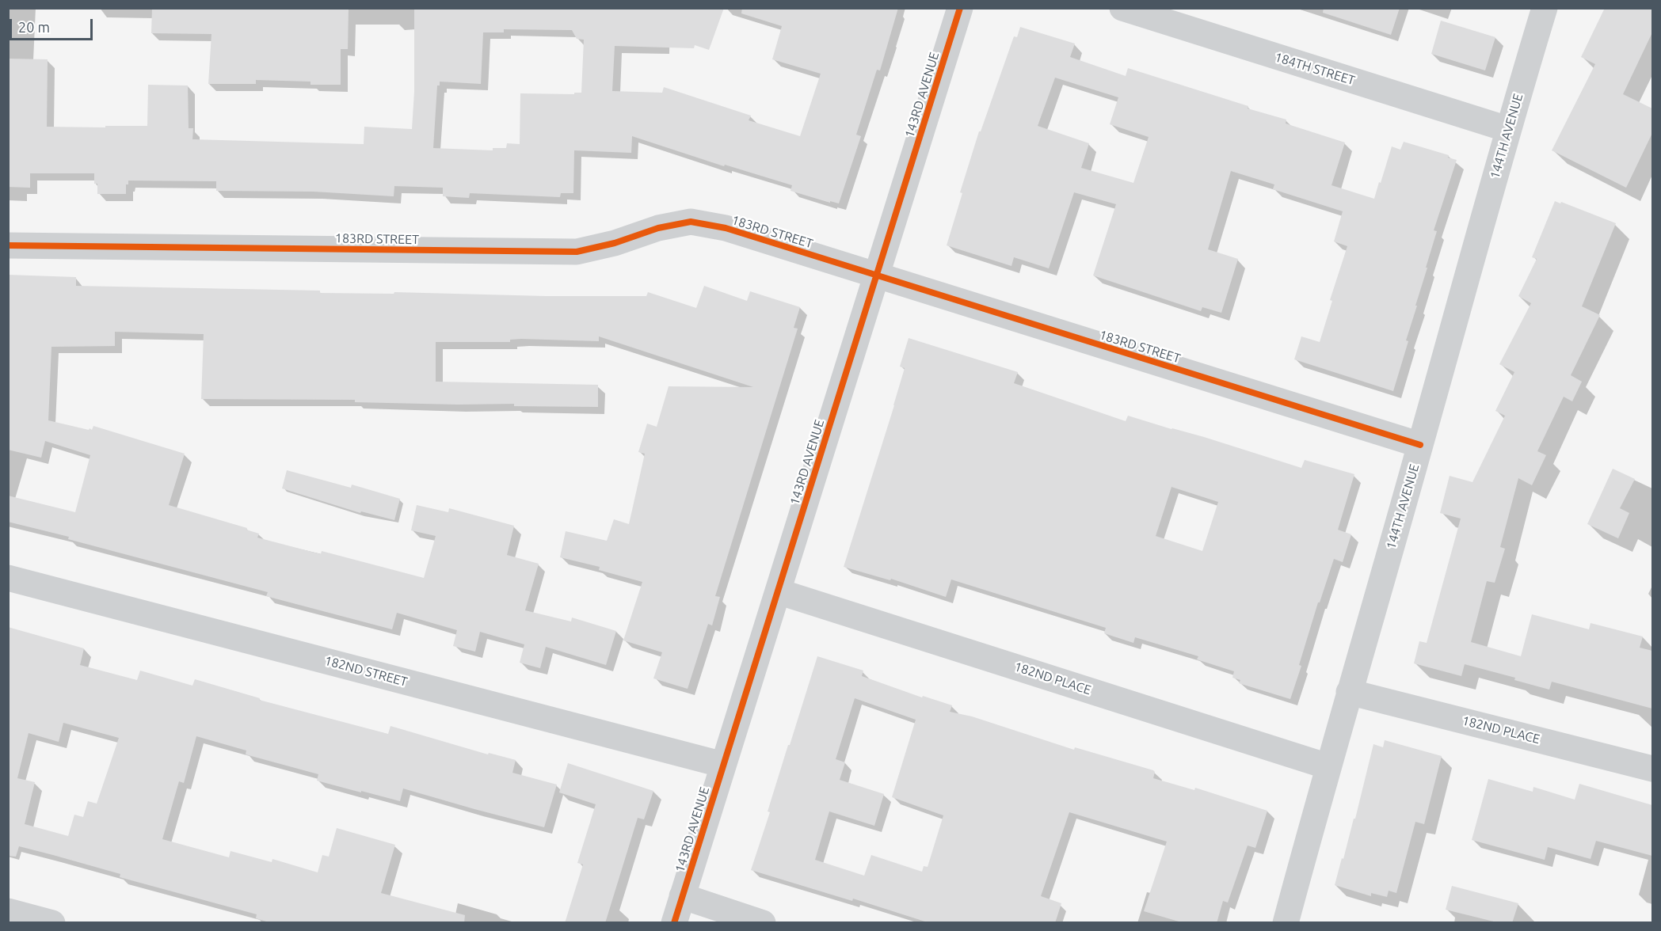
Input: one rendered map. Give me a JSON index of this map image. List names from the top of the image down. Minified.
{"streets":{"street":["184TH STREET","143RD AVENUE","144TH AVENUE","183RD STREET","182ND STREET","182ND PLACE"]},"crossings":[["184TH STREET","144TH AVENUE"],["143RD AVENUE","183RD STREET"],["143RD AVENUE","182ND STREET"],["143RD AVENUE","182ND PLACE"],["144TH AVENUE","183RD STREET"],["144TH AVENUE","182ND PLACE"]],"scale_bar":"20 m"}
